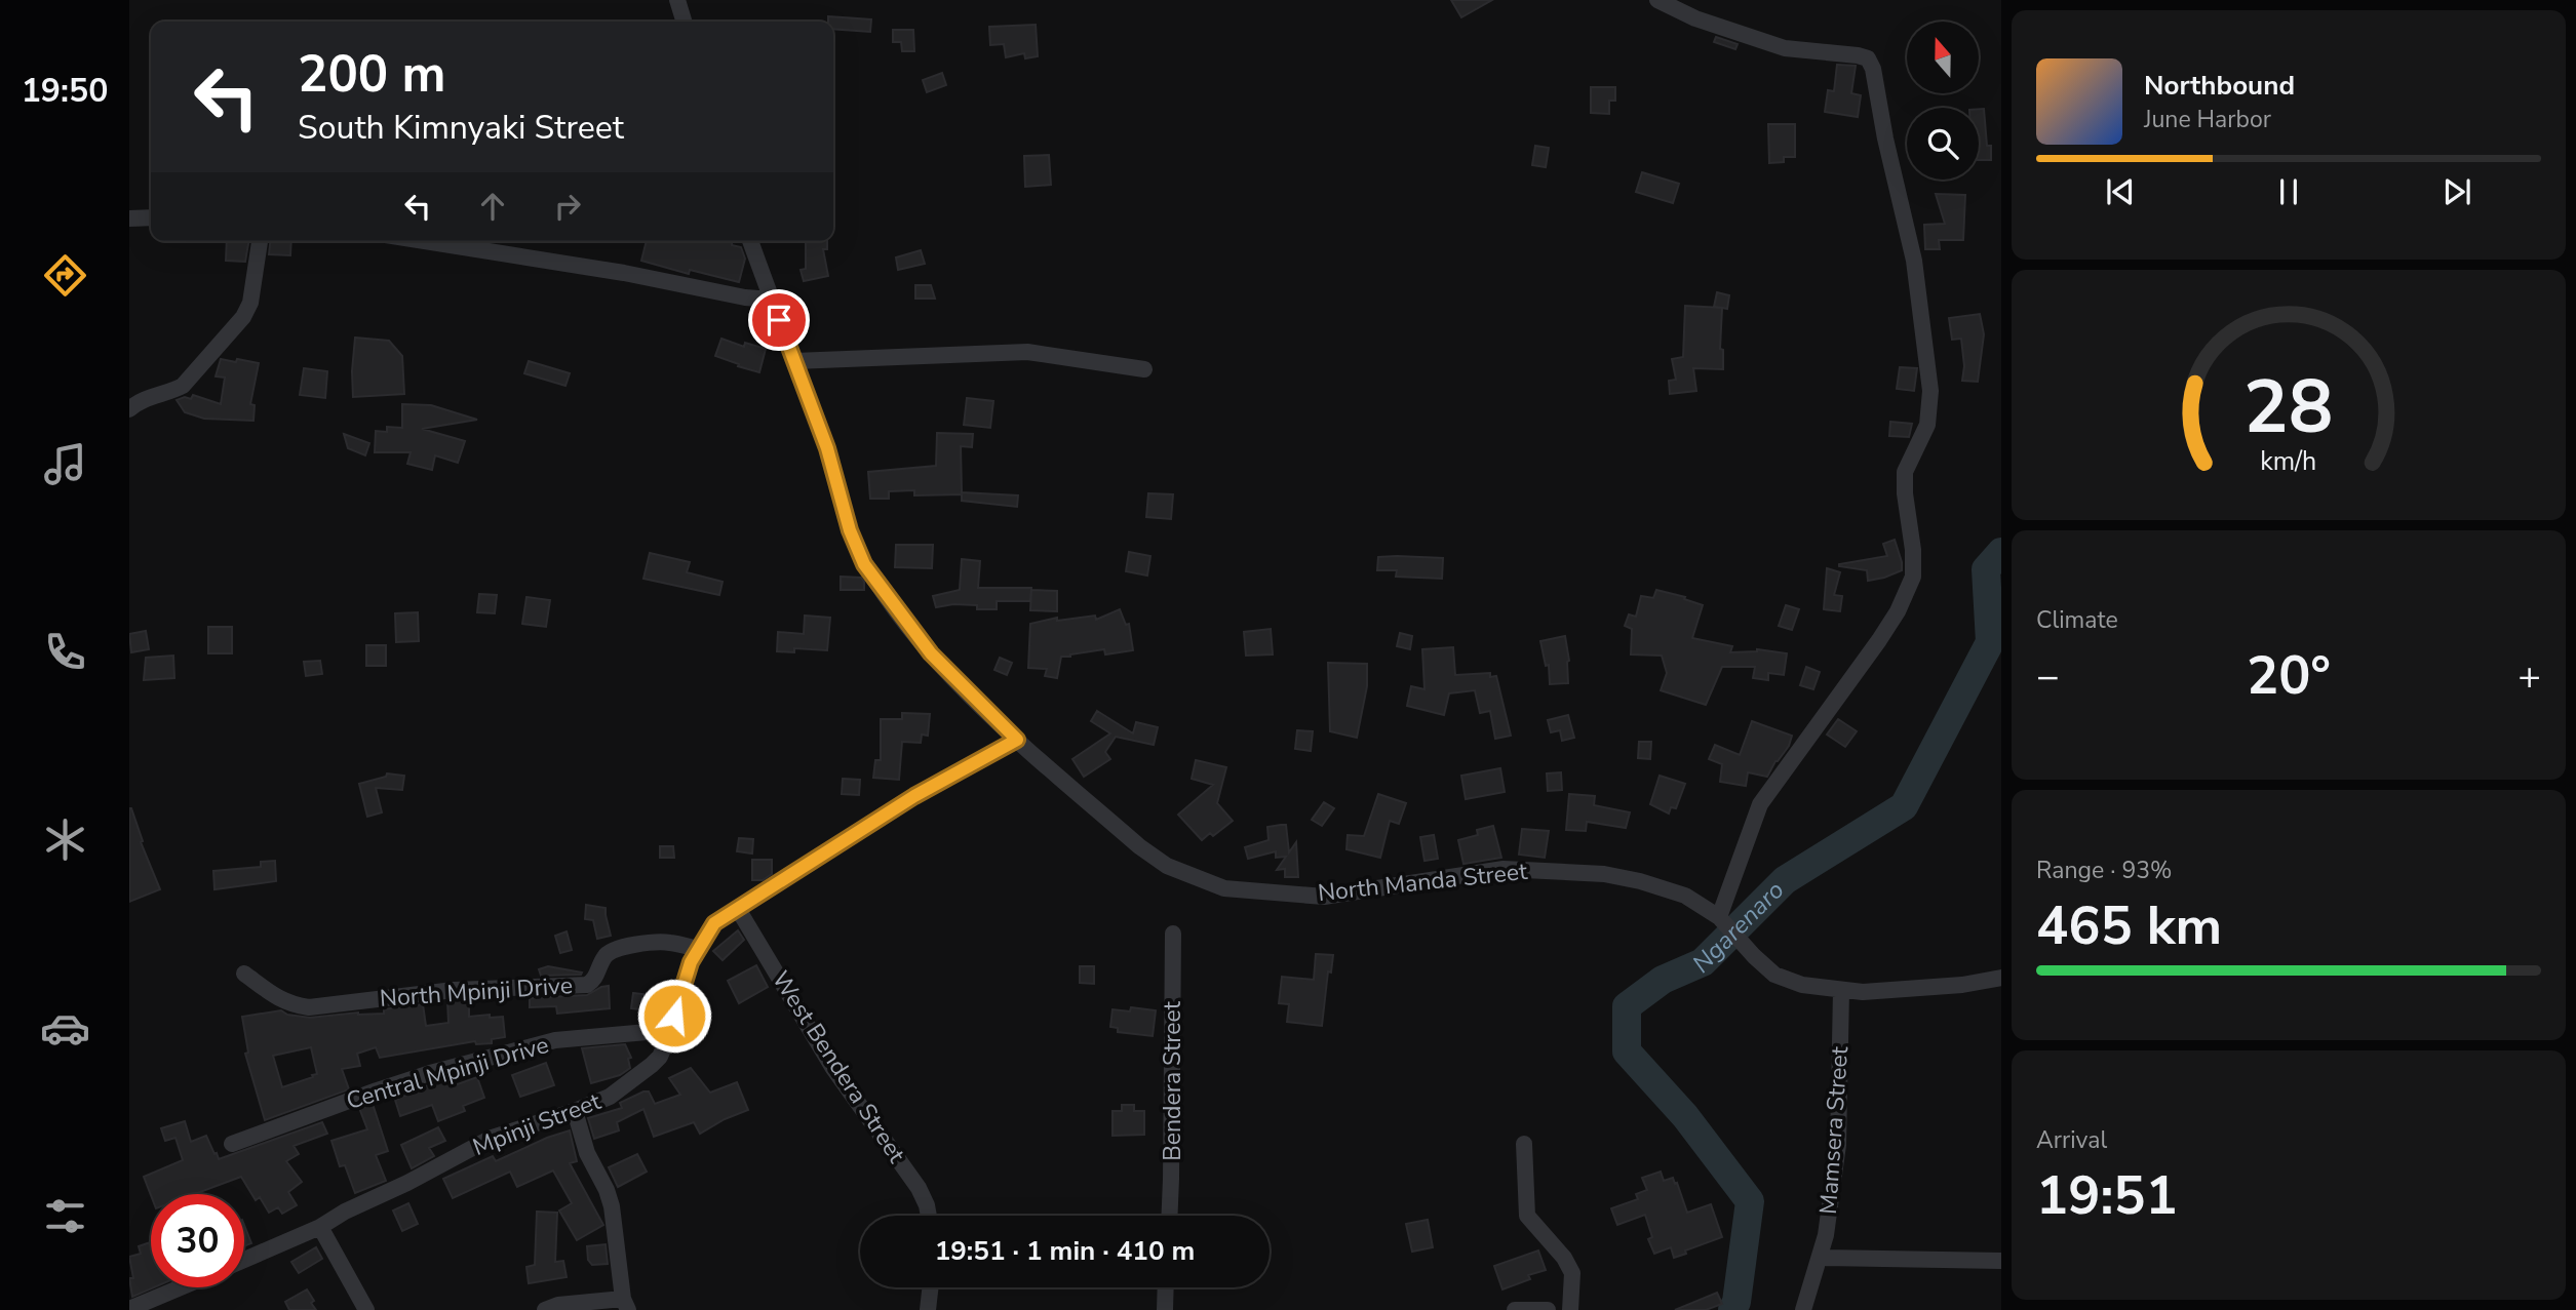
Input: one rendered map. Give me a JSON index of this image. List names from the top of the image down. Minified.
{"streets":{"street":["North Manda Street","North Mpinji Drive","West Bendera Street","Central Mpinji Drive","Bendera Street","Mpinji Street","Mamsera Street"]},"crossings":[["North Manda Street","Mpinji Street"],["North Manda Street","Mamsera Street"],["North Mpinji Drive","Mpinji Street"],["West Bendera Street","Mpinji Street"],["Central Mpinji Drive","Mpinji Street"]],"water":["Ngarenaro"],"north":"top","page":{"tabs":"19:50","turn":["200 m","South Kimnyaki Street"],"song":["Northbound","June Harbor"],"tile":["Climate",["Range · 93%","465 km"],["Arrival","19:51"]],"heat":["−","20°","+"],"limit":"30","trip":"19:51 · 1 min · 410 m","gauge":["28","km/h"]}}
